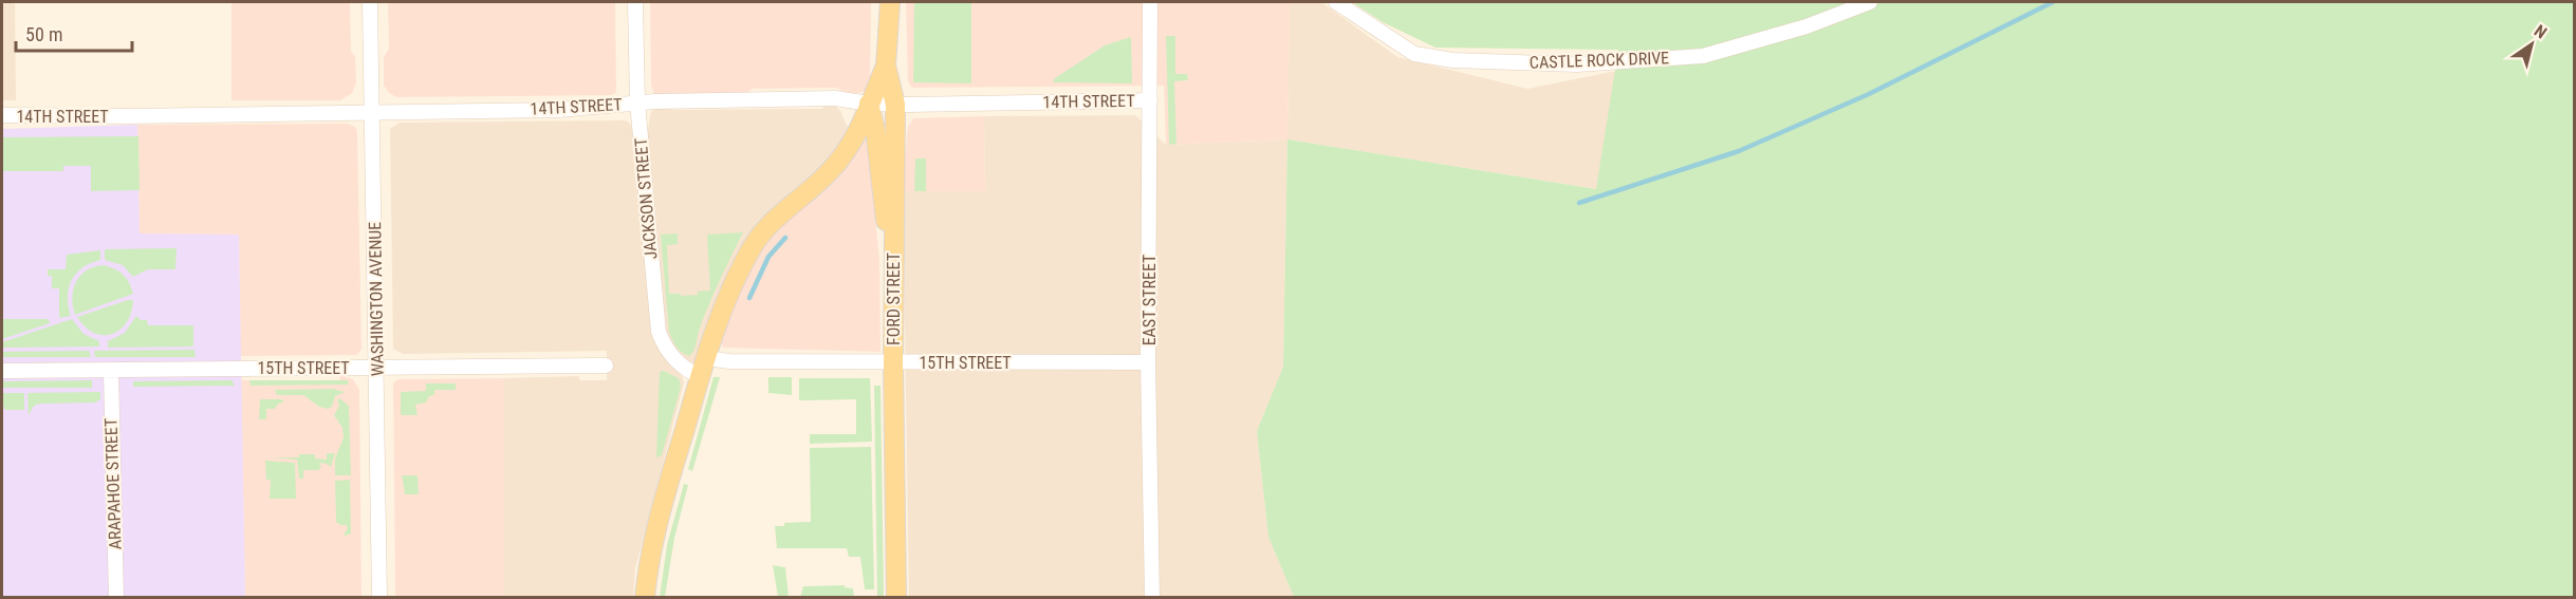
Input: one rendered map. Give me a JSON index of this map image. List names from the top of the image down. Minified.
{"streets":{"main road":["FORD STREET"],"street":["CASTLE ROCK DRIVE","14TH STREET","JACKSON STREET","WASHINGTON AVENUE","EAST STREET","15TH STREET","ARAPAHOE STREET"]},"crossings":[["14TH STREET","JACKSON STREET"],["14TH STREET","WASHINGTON AVENUE"],["14TH STREET","FORD STREET"],["14TH STREET","EAST STREET"],["WASHINGTON AVENUE","15TH STREET"],["FORD STREET","15TH STREET"],["EAST STREET","15TH STREET"],["15TH STREET","ARAPAHOE STREET"]],"scale_bar":"50 m","north":"top right"}
